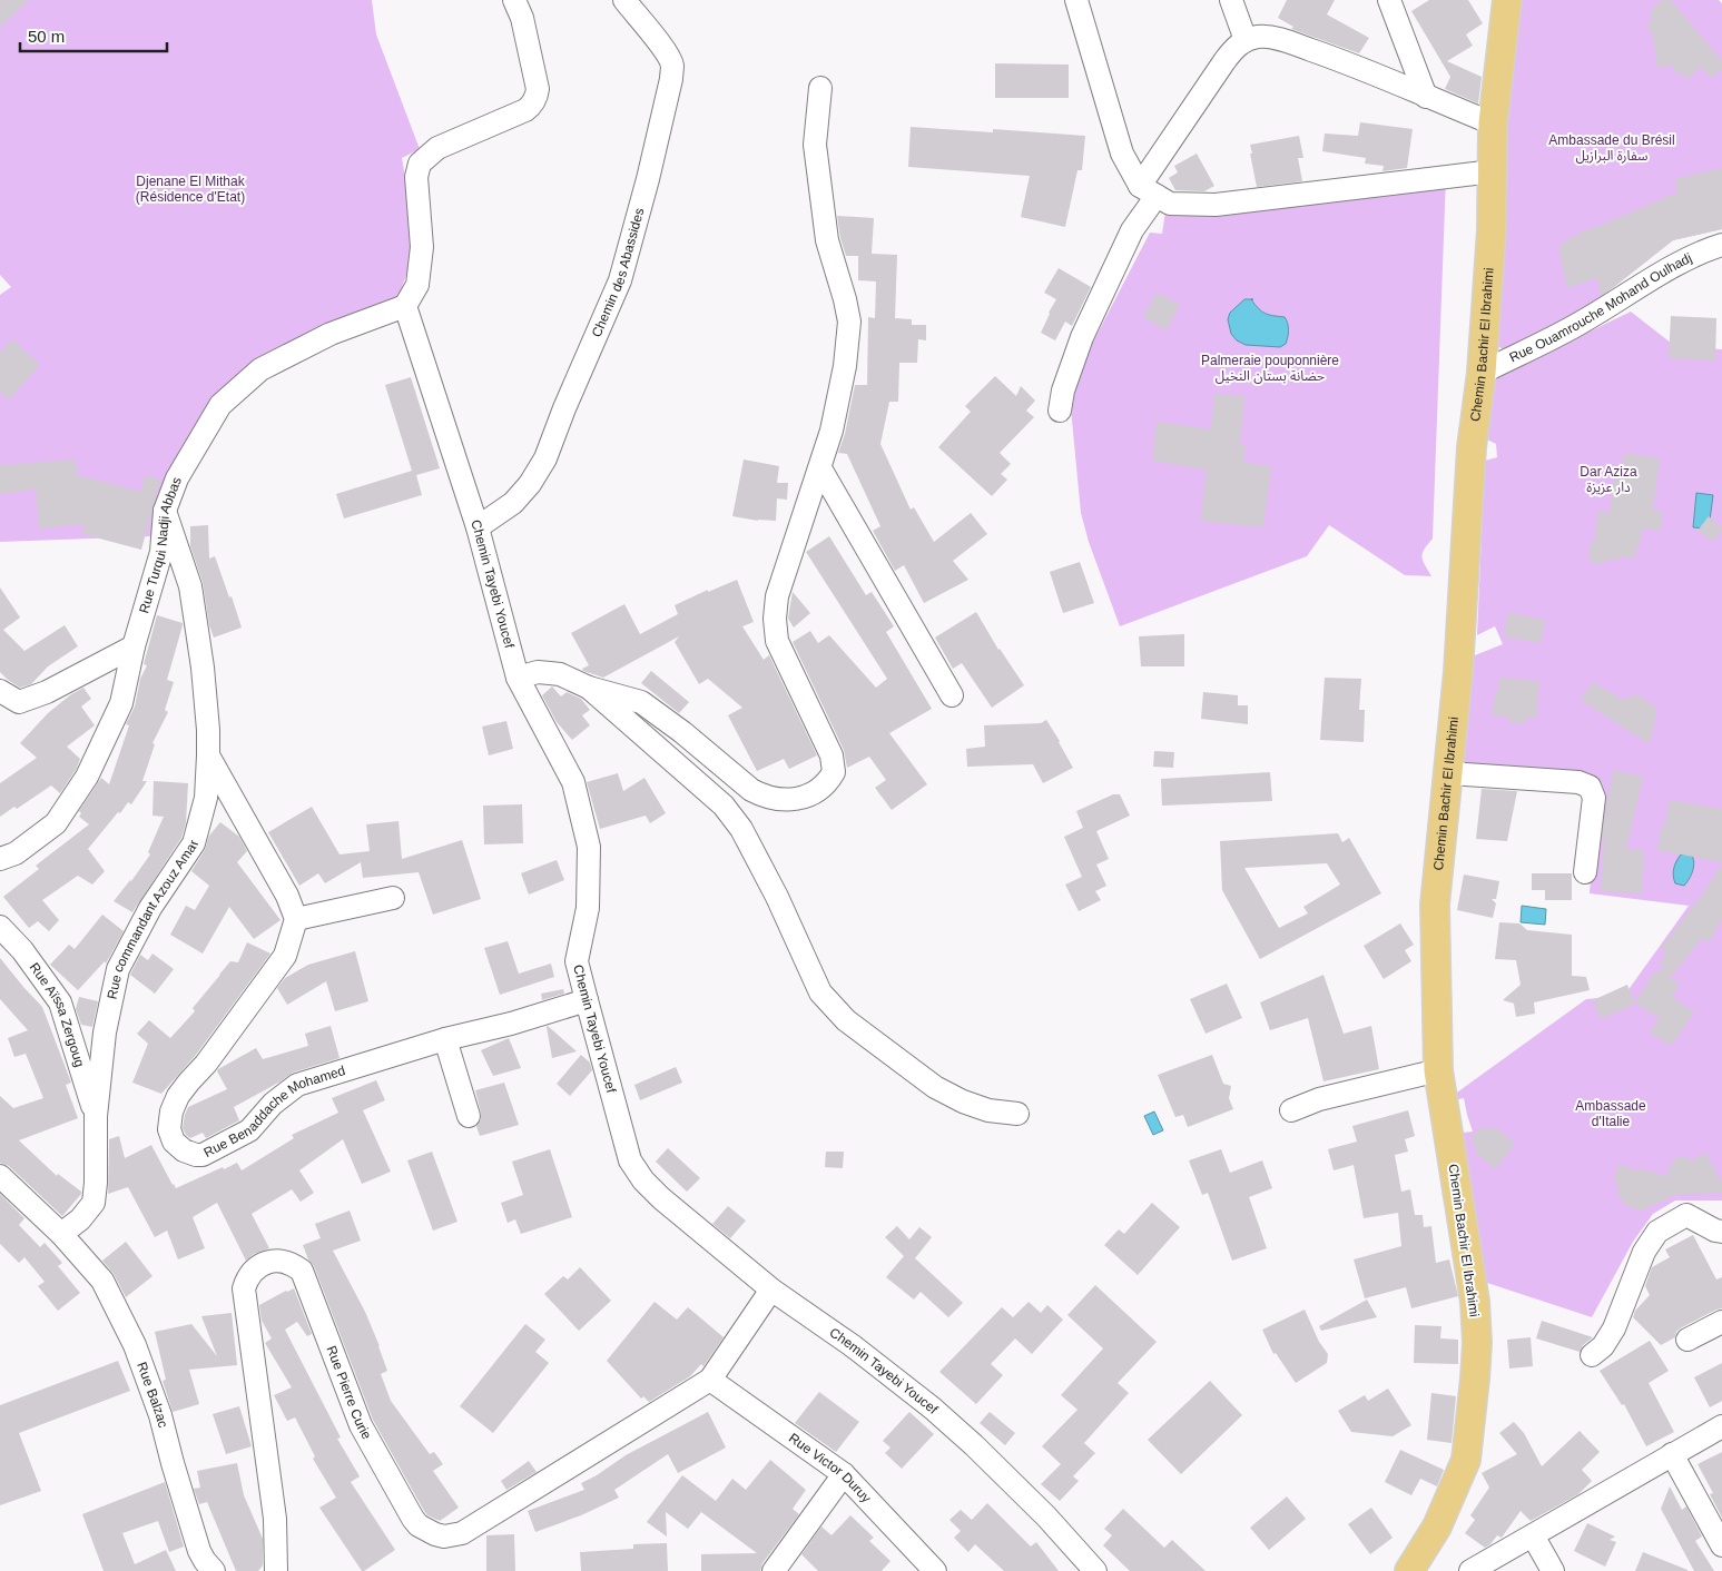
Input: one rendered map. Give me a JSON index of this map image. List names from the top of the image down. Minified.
{"streets":{"main road":["Chemin Bachir El Ibrahimi"],"street":["Chemin des Abassides","Rue Ouamrouche Mohand Oulhadj","Rue Turqui Nadji Abbas","Chemin Tayebi Youcef","Rue commandant Azouz Amar","Rue Aïssa Zergoug","Rue Benaddache Mohamed","Rue Pierre Curie","Rue Balzac","Rue Victor Duruy"]},"crossings":[["Chemin des Abassides","Chemin Tayebi Youcef"],["Rue Ouamrouche Mohand Oulhadj","Chemin Bachir El Ibrahimi"],["Rue Turqui Nadji Abbas","Chemin Tayebi Youcef"],["Rue Turqui Nadji Abbas","Rue commandant Azouz Amar"],["Chemin Tayebi Youcef","Rue Benaddache Mohamed"],["Rue commandant Azouz Amar","Rue Aïssa Zergoug"],["Rue commandant Azouz Amar","Rue Balzac"],["Rue Pierre Curie","Rue Victor Duruy"]],"parks":["Ambassade du Brésil سفارة البرازيل","Djenane El Mithak (Résidence d'Etat)","Palmeraie pouponnière حضانة بستان النخيل","Dar Aziza دار عزيزة","Ambassade d'Italie"],"scale_bar":"50 m"}
